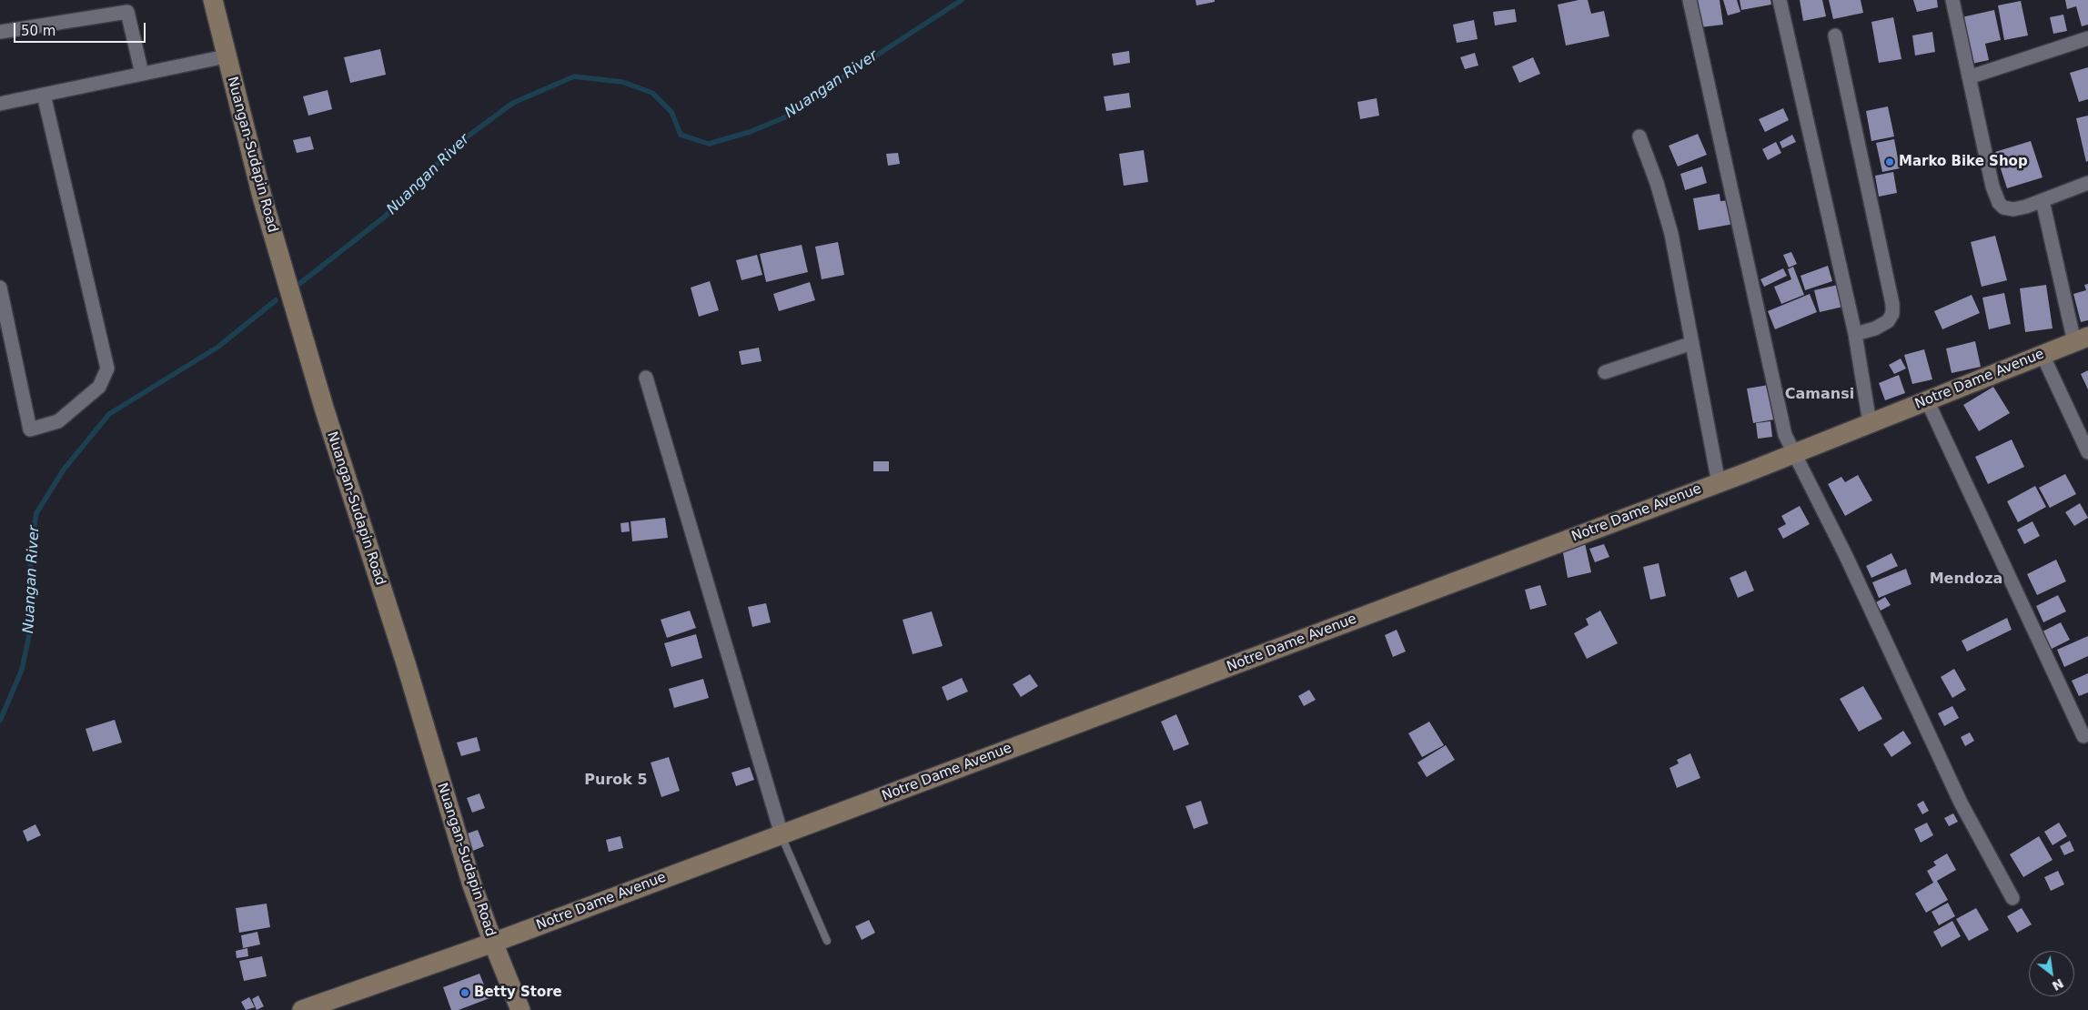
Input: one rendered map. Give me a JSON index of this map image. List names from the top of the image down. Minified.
{"streets":{"street":["Nuangan-Sudapin Road","Notre Dame Avenue"]},"crossings":[["Nuangan-Sudapin Road","Notre Dame Avenue"]],"districts":["Camansi","Mendoza","Purok 5"],"water":["Nuangan River"],"places":["Marko Bike Shop","Betty Store"],"scale_bar":"50 m","north":"bottom right"}
